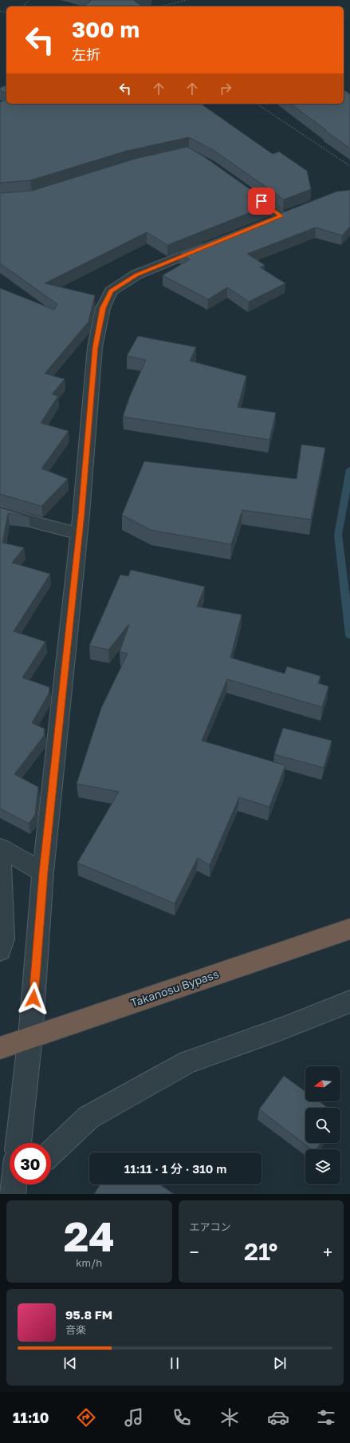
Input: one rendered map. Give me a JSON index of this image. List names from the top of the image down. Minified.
{"streets":{"highway":["Takanosu Bypass"]},"north":"left","page":{"turn":["300 m","左折"],"limit":"30","trip":"11:11 · 1 分 · 310 m","tile":[["24","km/h"],"エアコン"],"heat":["−","21°","+"],"song":["95.8 FM","音楽"],"tabs":"11:10"}}
